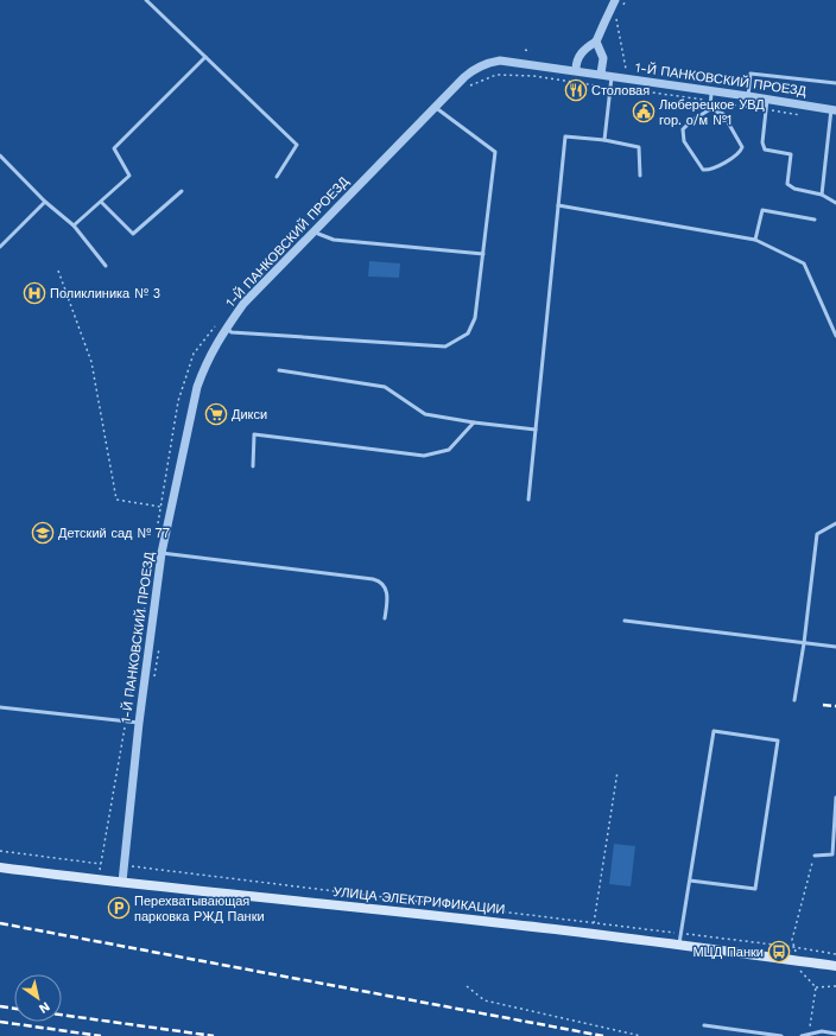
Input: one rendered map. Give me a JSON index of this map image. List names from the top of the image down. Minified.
{"streets":{"main road":["УЛИЦА ЭЛЕКТРИФИКАЦИИ"],"street":["1-Й ПАНКОВСКИЙ ПРОЕЗД"]},"crossings":[["1-Й ПАНКОВСКИЙ ПРОЕЗД","УЛИЦА ЭЛЕКТРИФИКАЦИИ"]],"places":{"restaurant":["Столовая"],"public building":["Люберецкое УВД гор. о/м №1"],"hospital":["Поликлиника № 3"],"supermarket":["Дикси"],"school or university":["Детский сад № 77"],"parking":["Перехватывающая парковка РЖД Панки"],"bus stop":["МЦД Панки"]},"north":"bottom right"}
